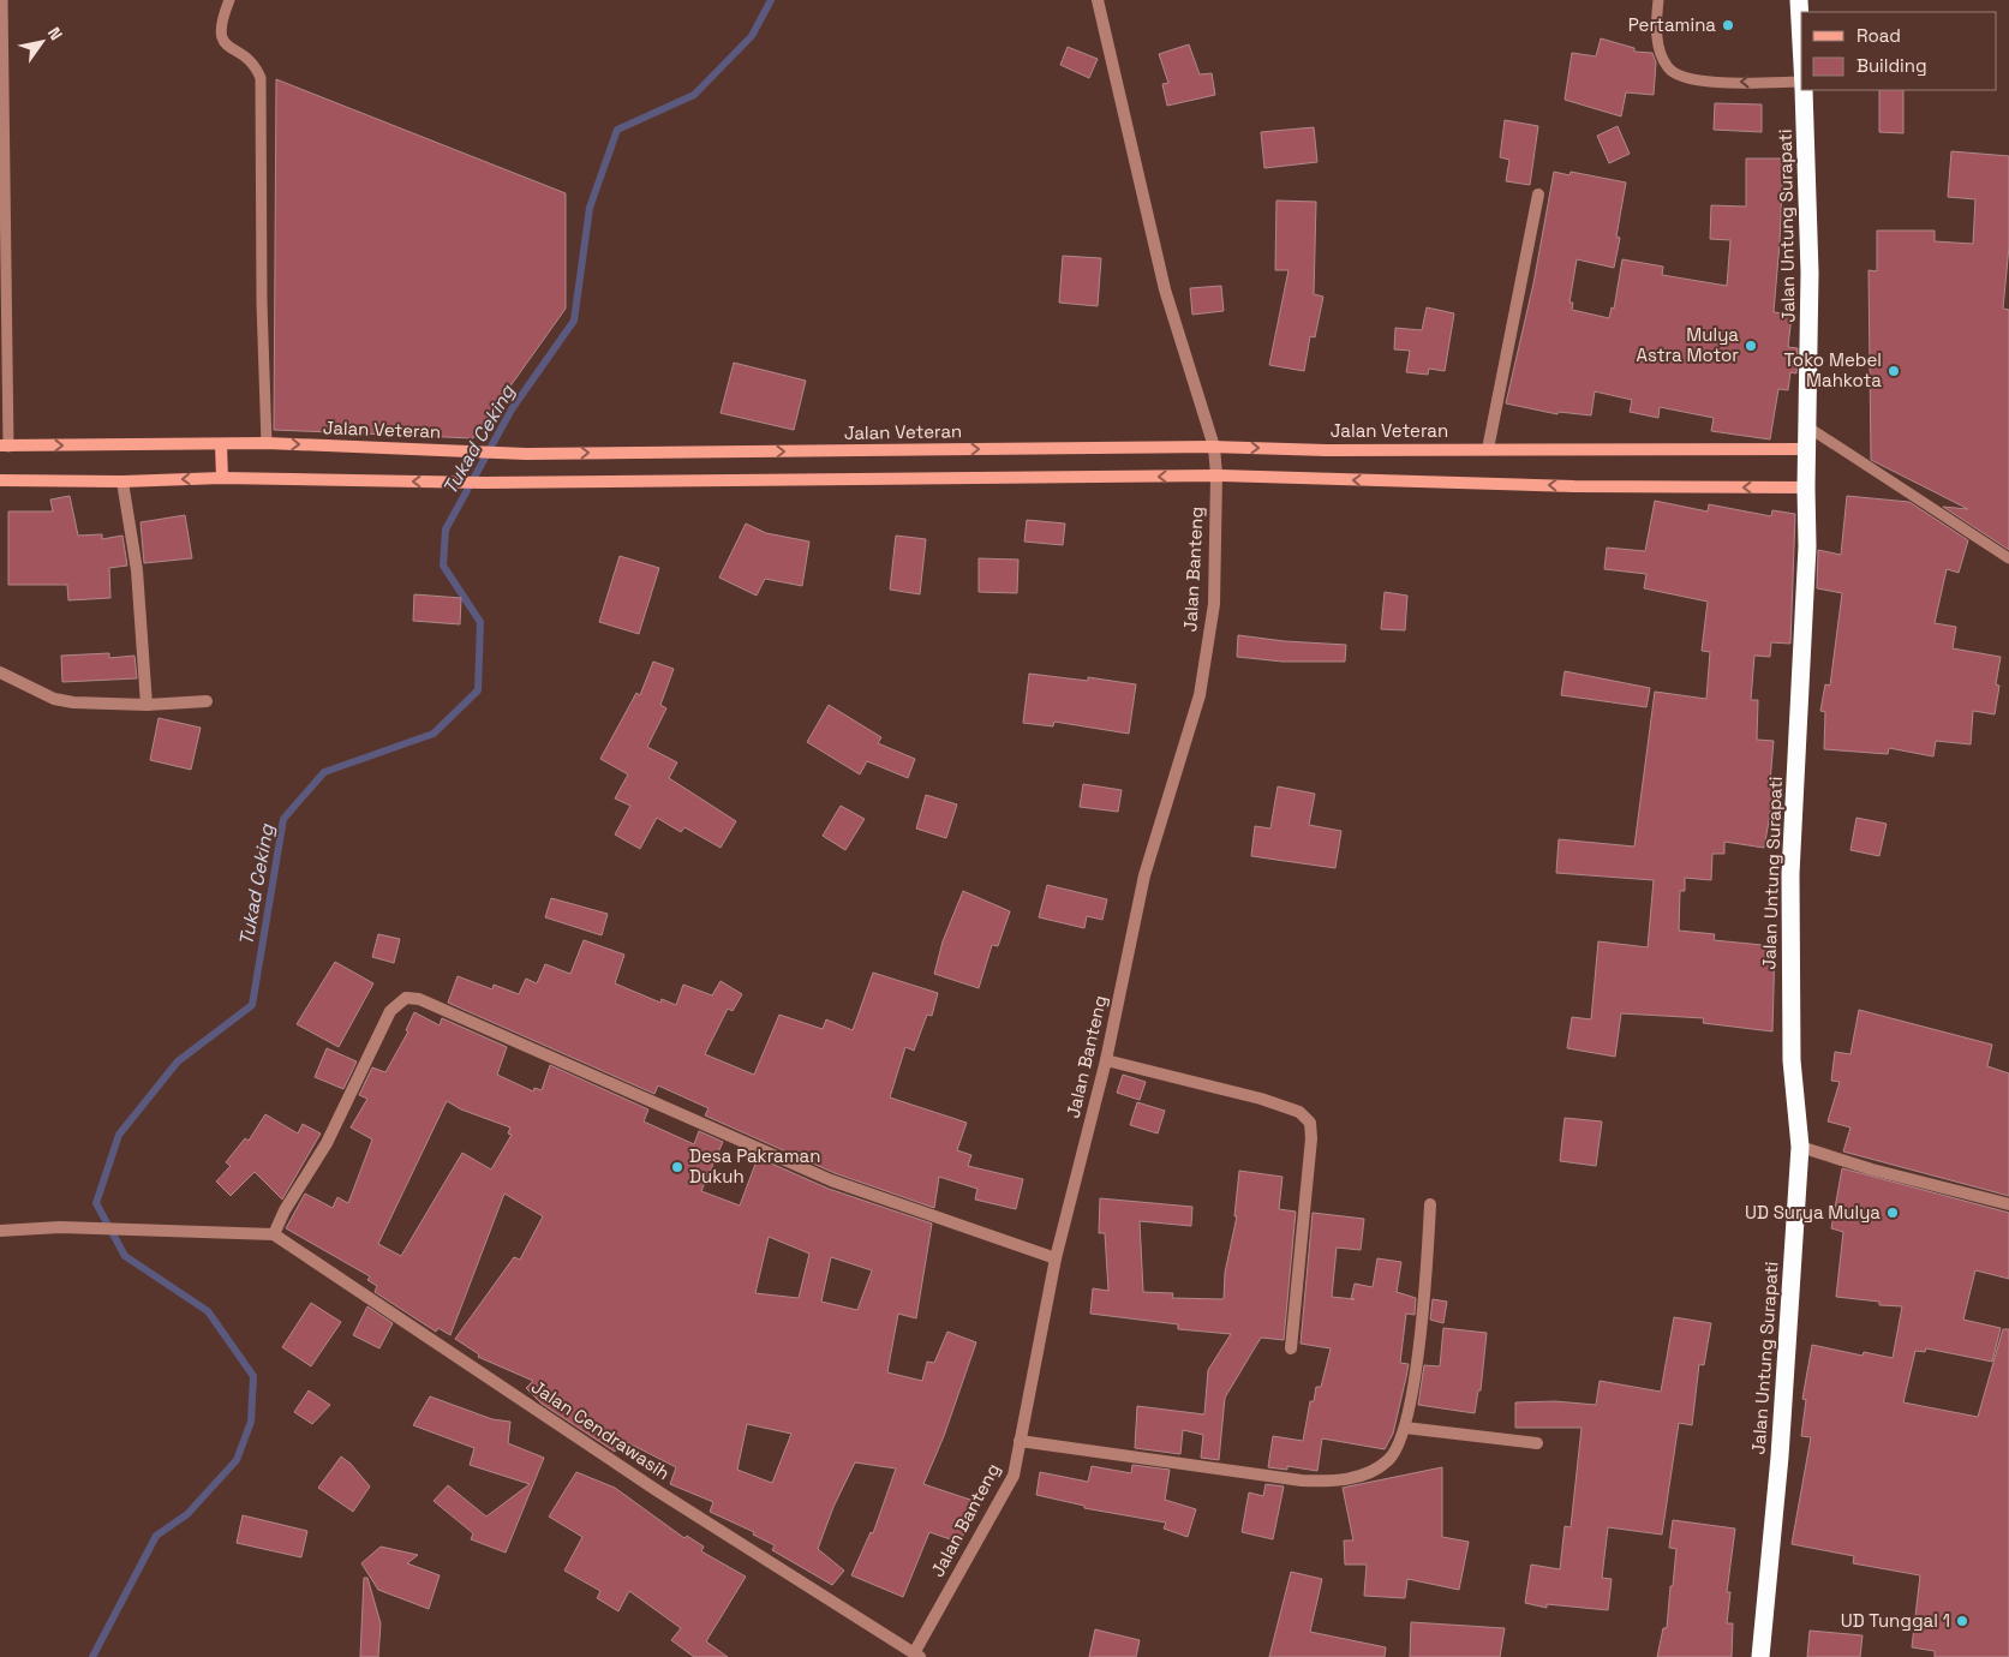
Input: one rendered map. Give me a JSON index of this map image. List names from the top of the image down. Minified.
{"streets":{"highway":["Jalan Untung Surapati"],"main road":["Jalan Veteran"],"street":["Jalan Banteng","Jalan Cendrawasih"]},"crossings":[["Jalan Untung Surapati","Jalan Veteran"],["Jalan Veteran","Jalan Banteng"],["Jalan Banteng","Jalan Cendrawasih"]],"water":["Tukad Ceking"],"places":["Pertamina","Mulya Astra Motor","Toko Mebel Mahkota","Desa Pakraman Dukuh","UD Surya Mulya","UD Tunggal 1"],"legend":["Road","Building"],"north":"top right"}
